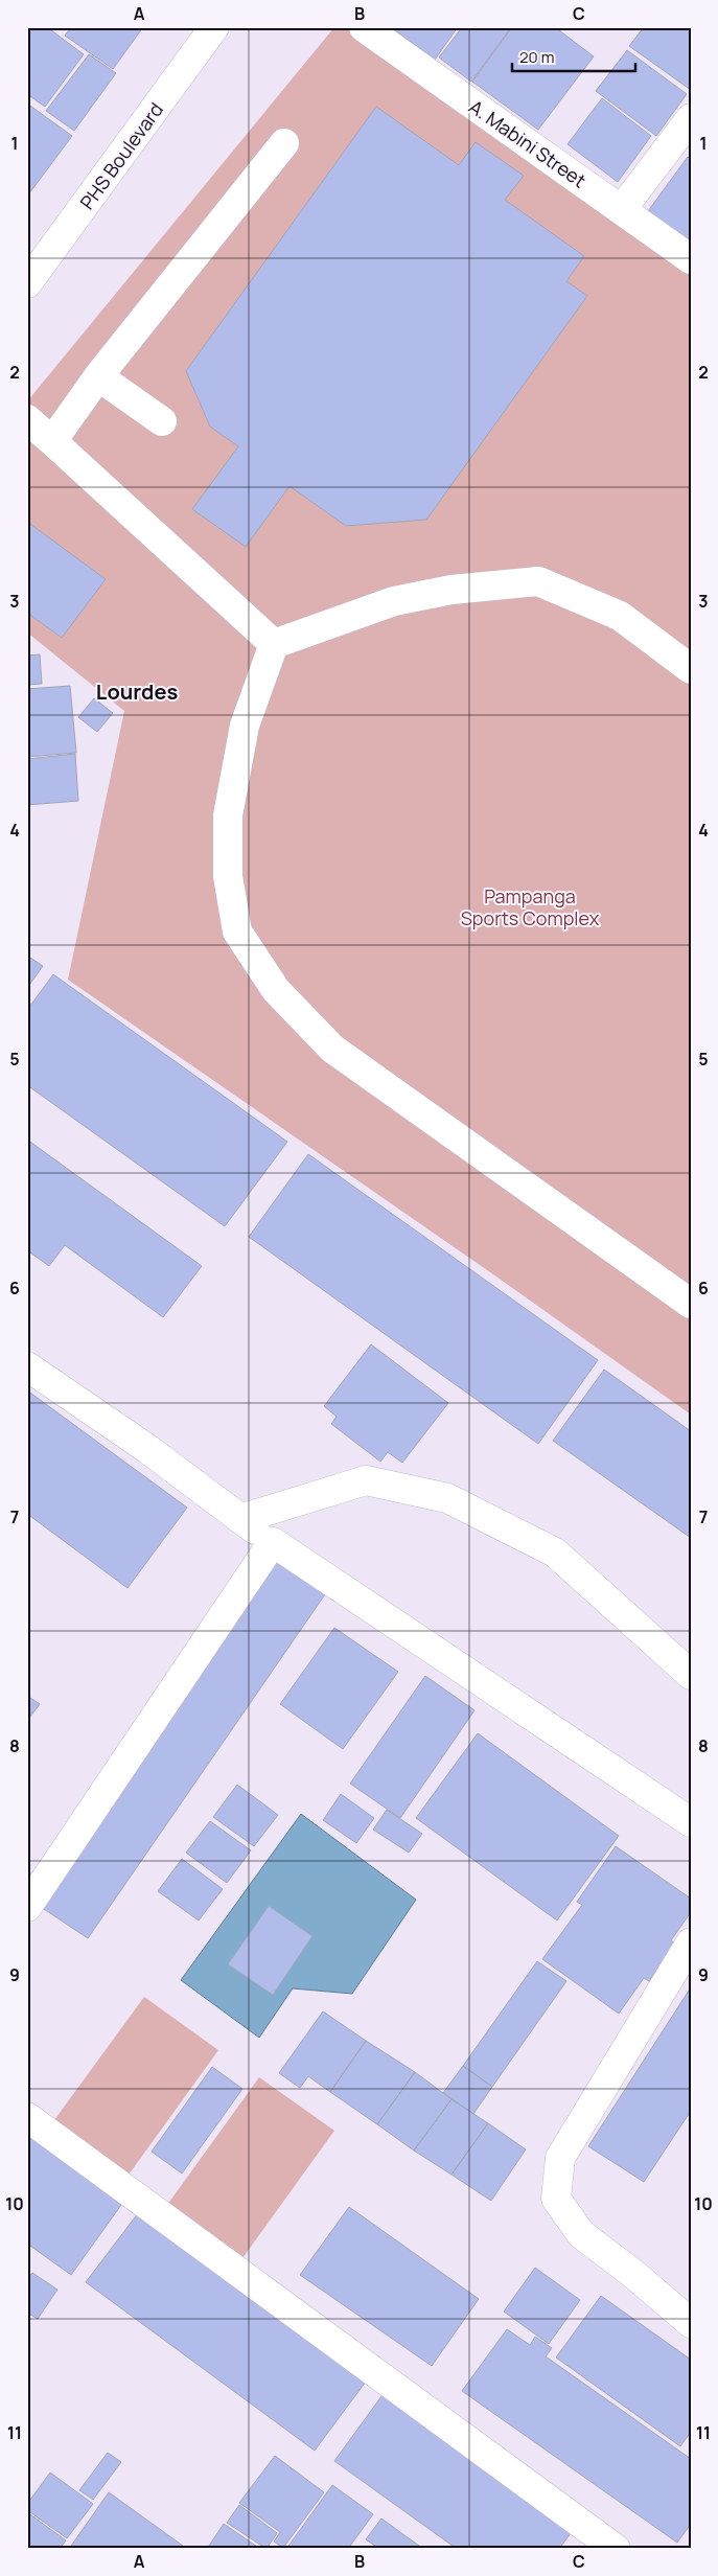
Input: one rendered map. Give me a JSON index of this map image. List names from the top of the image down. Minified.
{"streets":{"street":["A. Mabini Street","PHS Boulevard"]},"districts":["Lourdes"],"parks":["Pampanga Sports Complex"],"scale_bar":"20 m","grid":{"columns":["A","B","C"],"rows":["1","2","3","4","5","6","7","8","9","10","11"]}}
